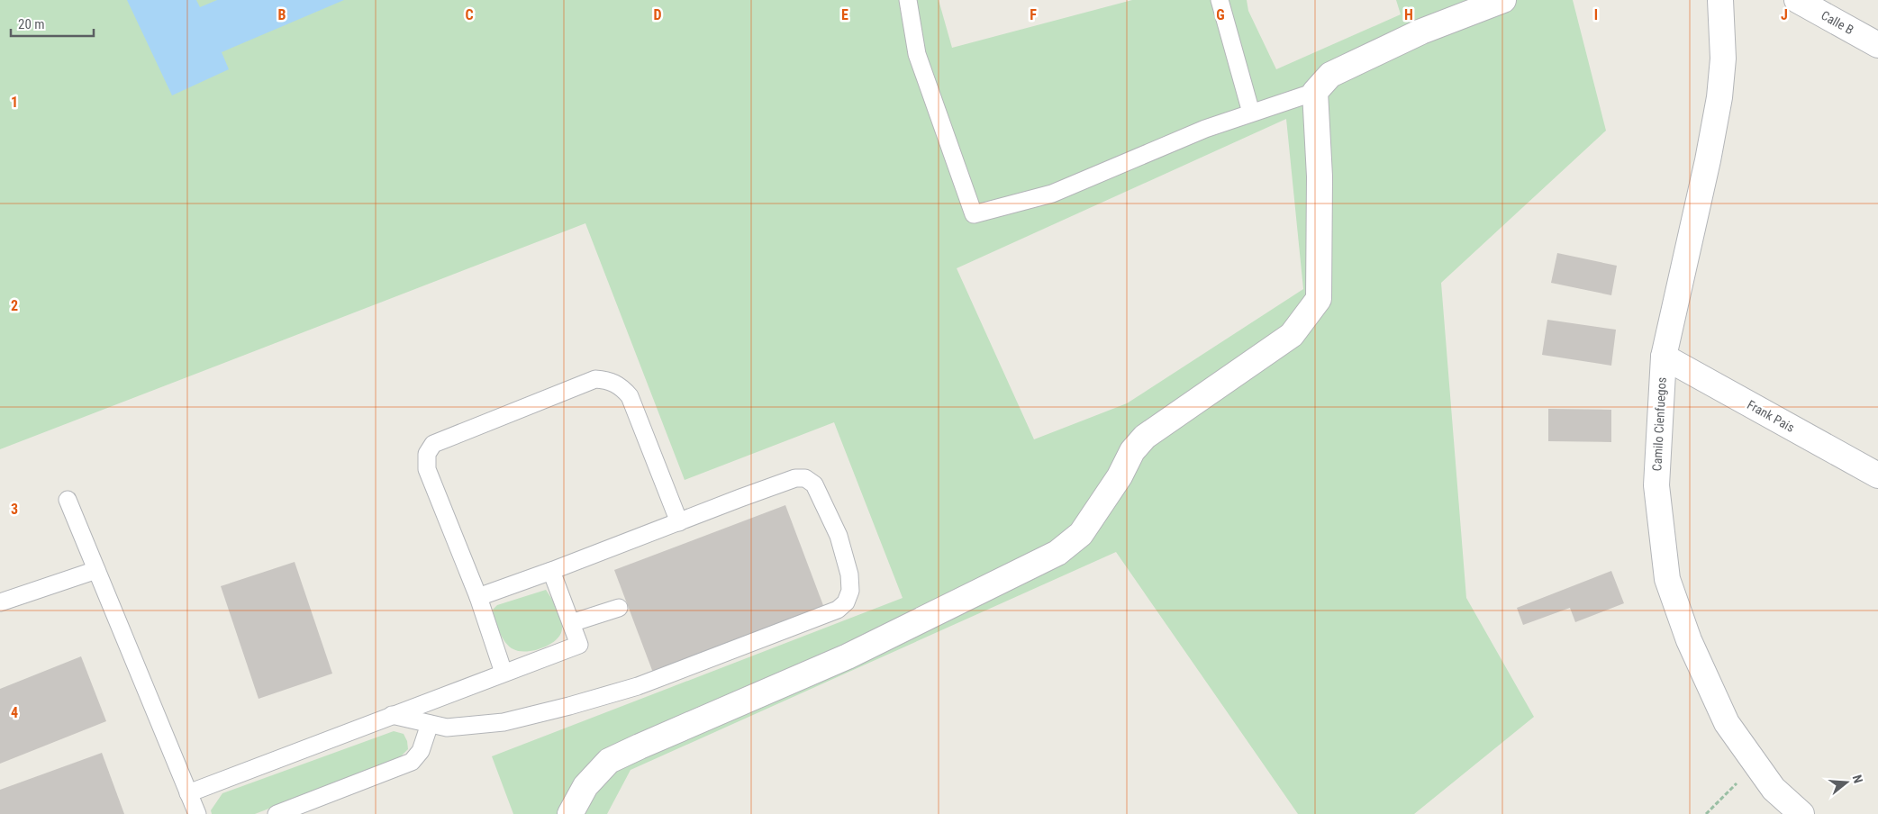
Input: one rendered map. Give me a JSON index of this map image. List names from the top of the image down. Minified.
{"streets":{"street":["Calle B","Frank Pais","Camilo Cienfuegos"]},"crossings":[["Frank Pais","Camilo Cienfuegos"]],"scale_bar":"20 m","north":"right","grid":{"columns":["B","C","D","E","F","G","H","I","J"],"rows":["1","2","3","4"]}}
